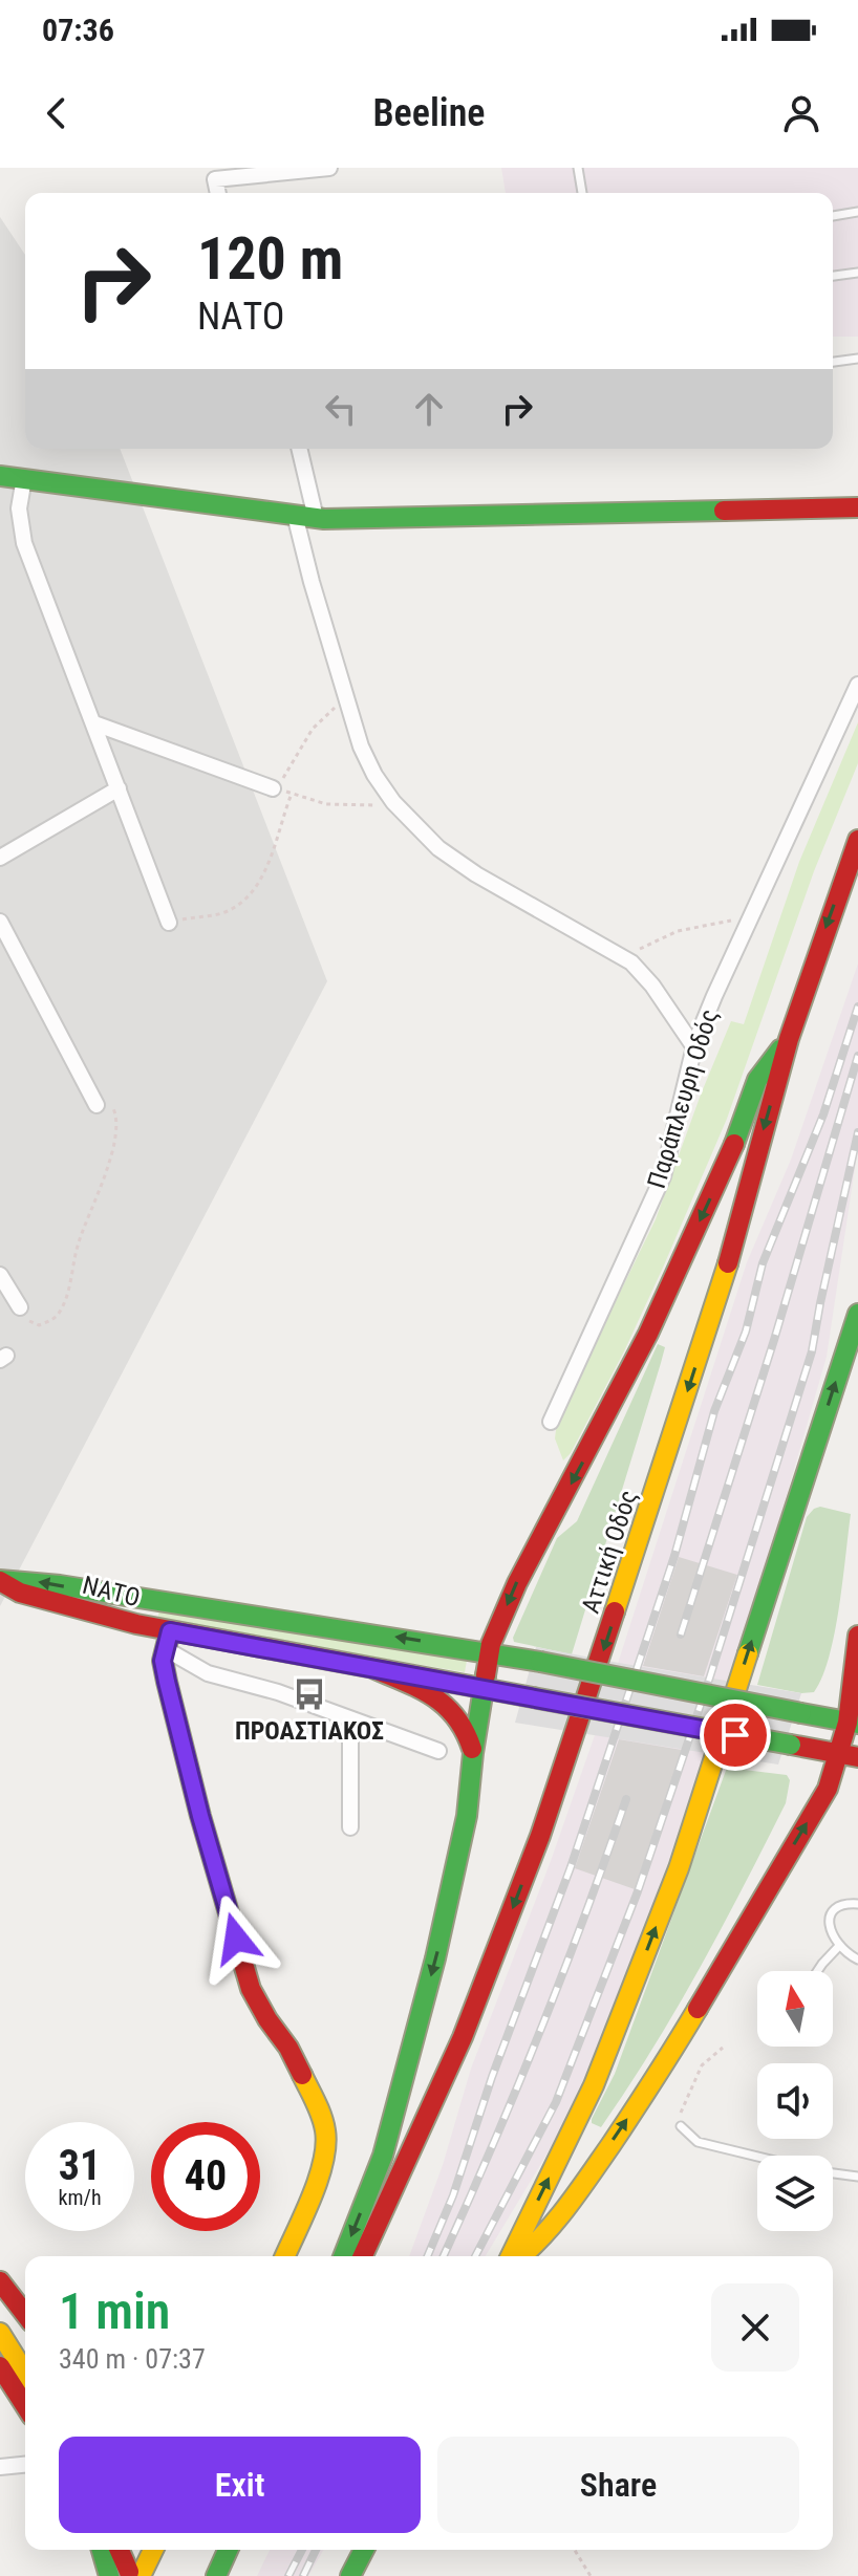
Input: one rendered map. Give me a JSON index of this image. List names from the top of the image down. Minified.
{"streets":{"main road":["Αττική Οδός","ΝΑΤΟ"],"street":["Παράπλευρη Οδός"]},"places":{"bus stop":["ΠΡΟΑΣΤΙΑΚΟΣ"]},"north":"top","page":{"status":"07:36","header":"Beeline","turn":["120 m","ΝΑΤΟ"],"speed":"31 km/h","limit":"40","heading":["1 min","340 m · 07:37"],"buttons":["Exit","Share"]}}
